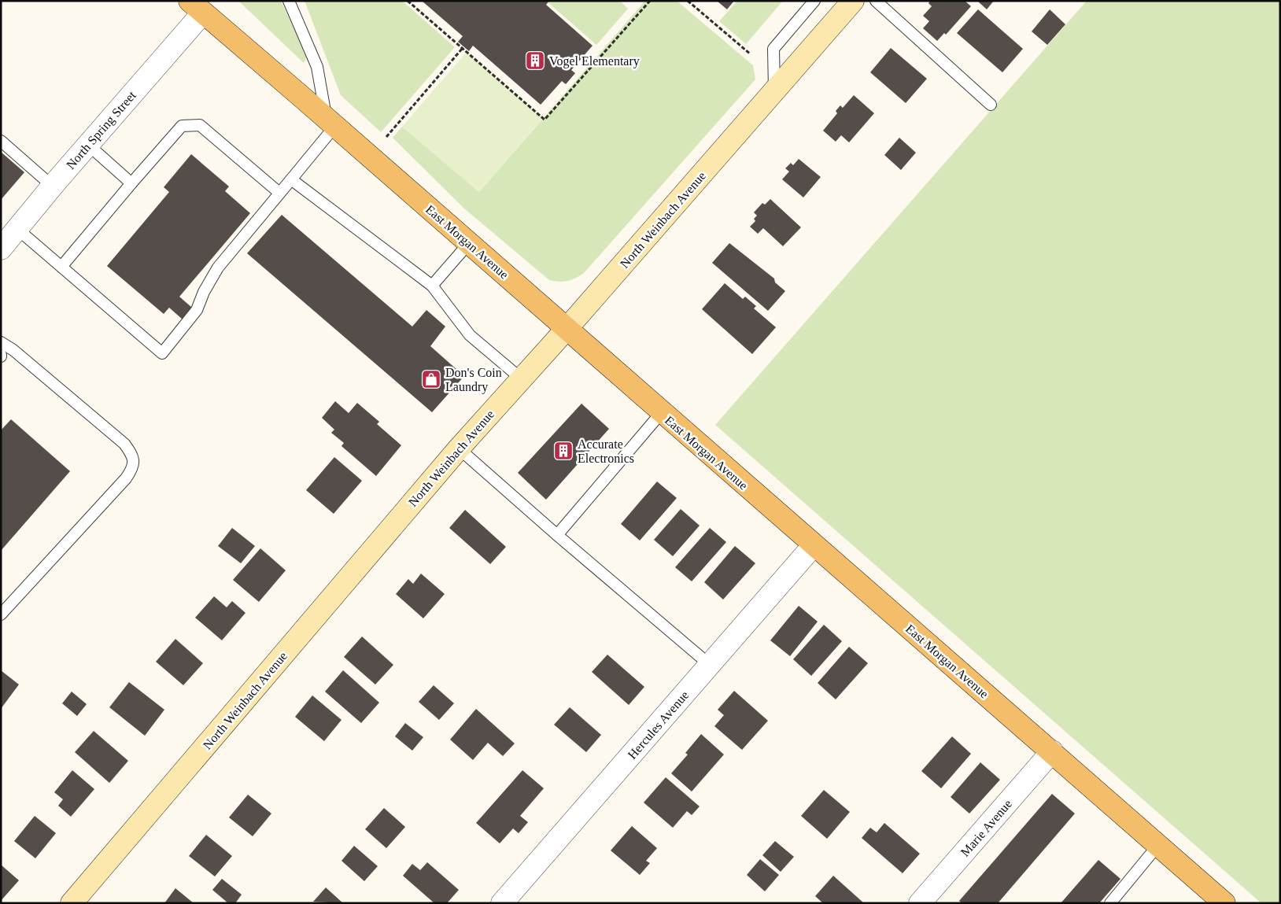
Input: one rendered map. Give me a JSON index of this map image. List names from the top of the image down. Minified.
{"streets":{"main road":["North Weinbach Avenue","East Morgan Avenue"],"street":["North Spring Street","Hercules Avenue","Marie Avenue"]},"crossings":[["North Spring Street","East Morgan Avenue"],["North Weinbach Avenue","East Morgan Avenue"],["East Morgan Avenue","Hercules Avenue"],["East Morgan Avenue","Marie Avenue"]],"places":{"building":["Vogel Elementary","Accurate Electronics"],"shop":["Don's Coin Laundry"]}}
